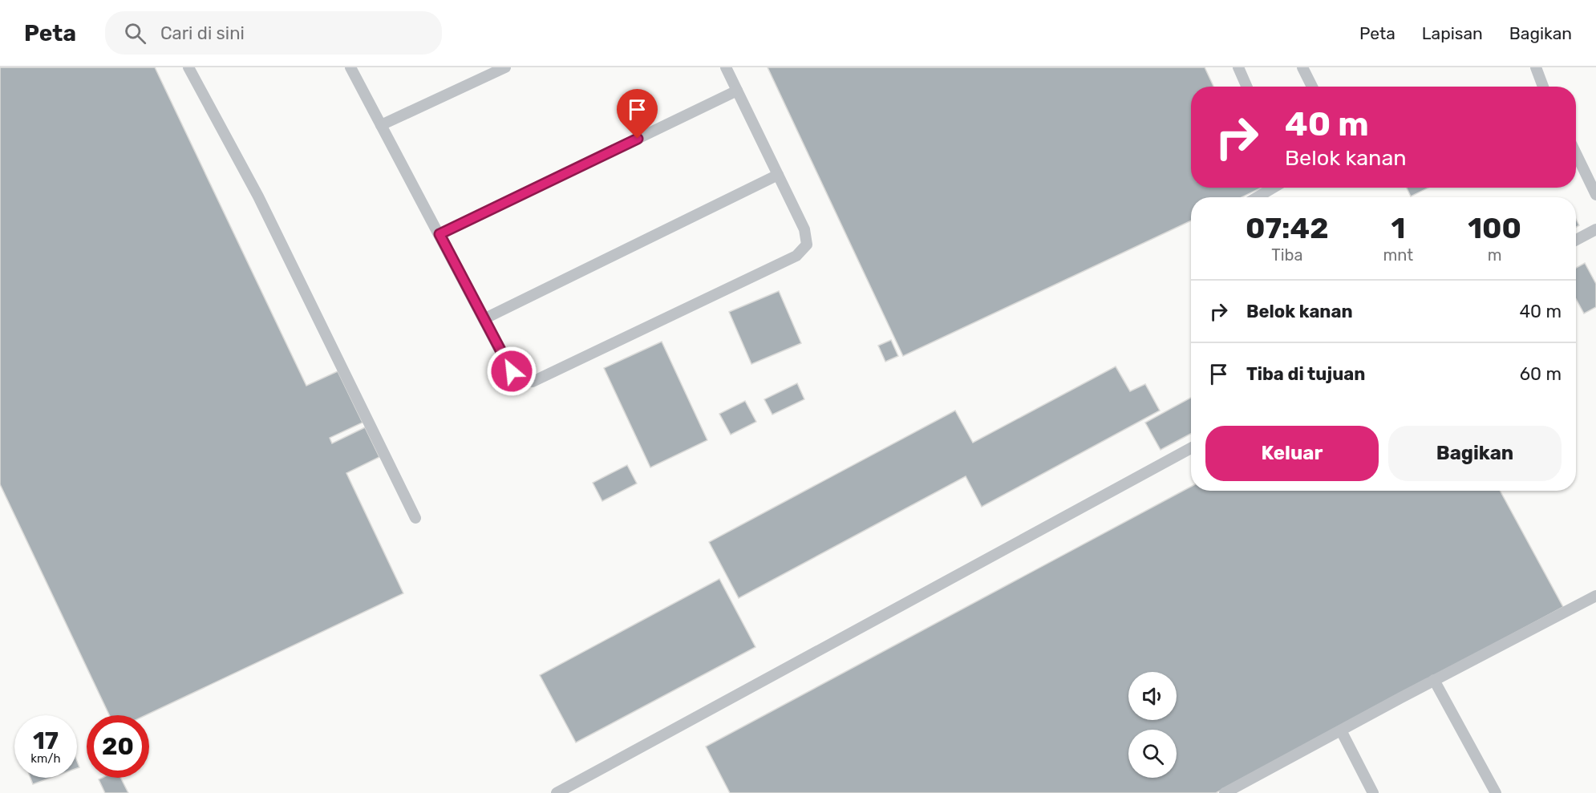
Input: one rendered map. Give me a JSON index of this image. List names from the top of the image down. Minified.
{"page":{"header":"Peta","search":"Cari di sini","nav":["Peta","Lapisan","Bagikan"],"turn":["40 m","Belok kanan"],"eta":["07:42","Tiba","1","mnt","100","m"],"list":[{"name":"Belok kanan","value":"40 m"},{"name":"Tiba di tujuan","value":"60 m"}],"buttons":["Keluar","Bagikan"],"speed":"17 km/h","limit":"20"}}
